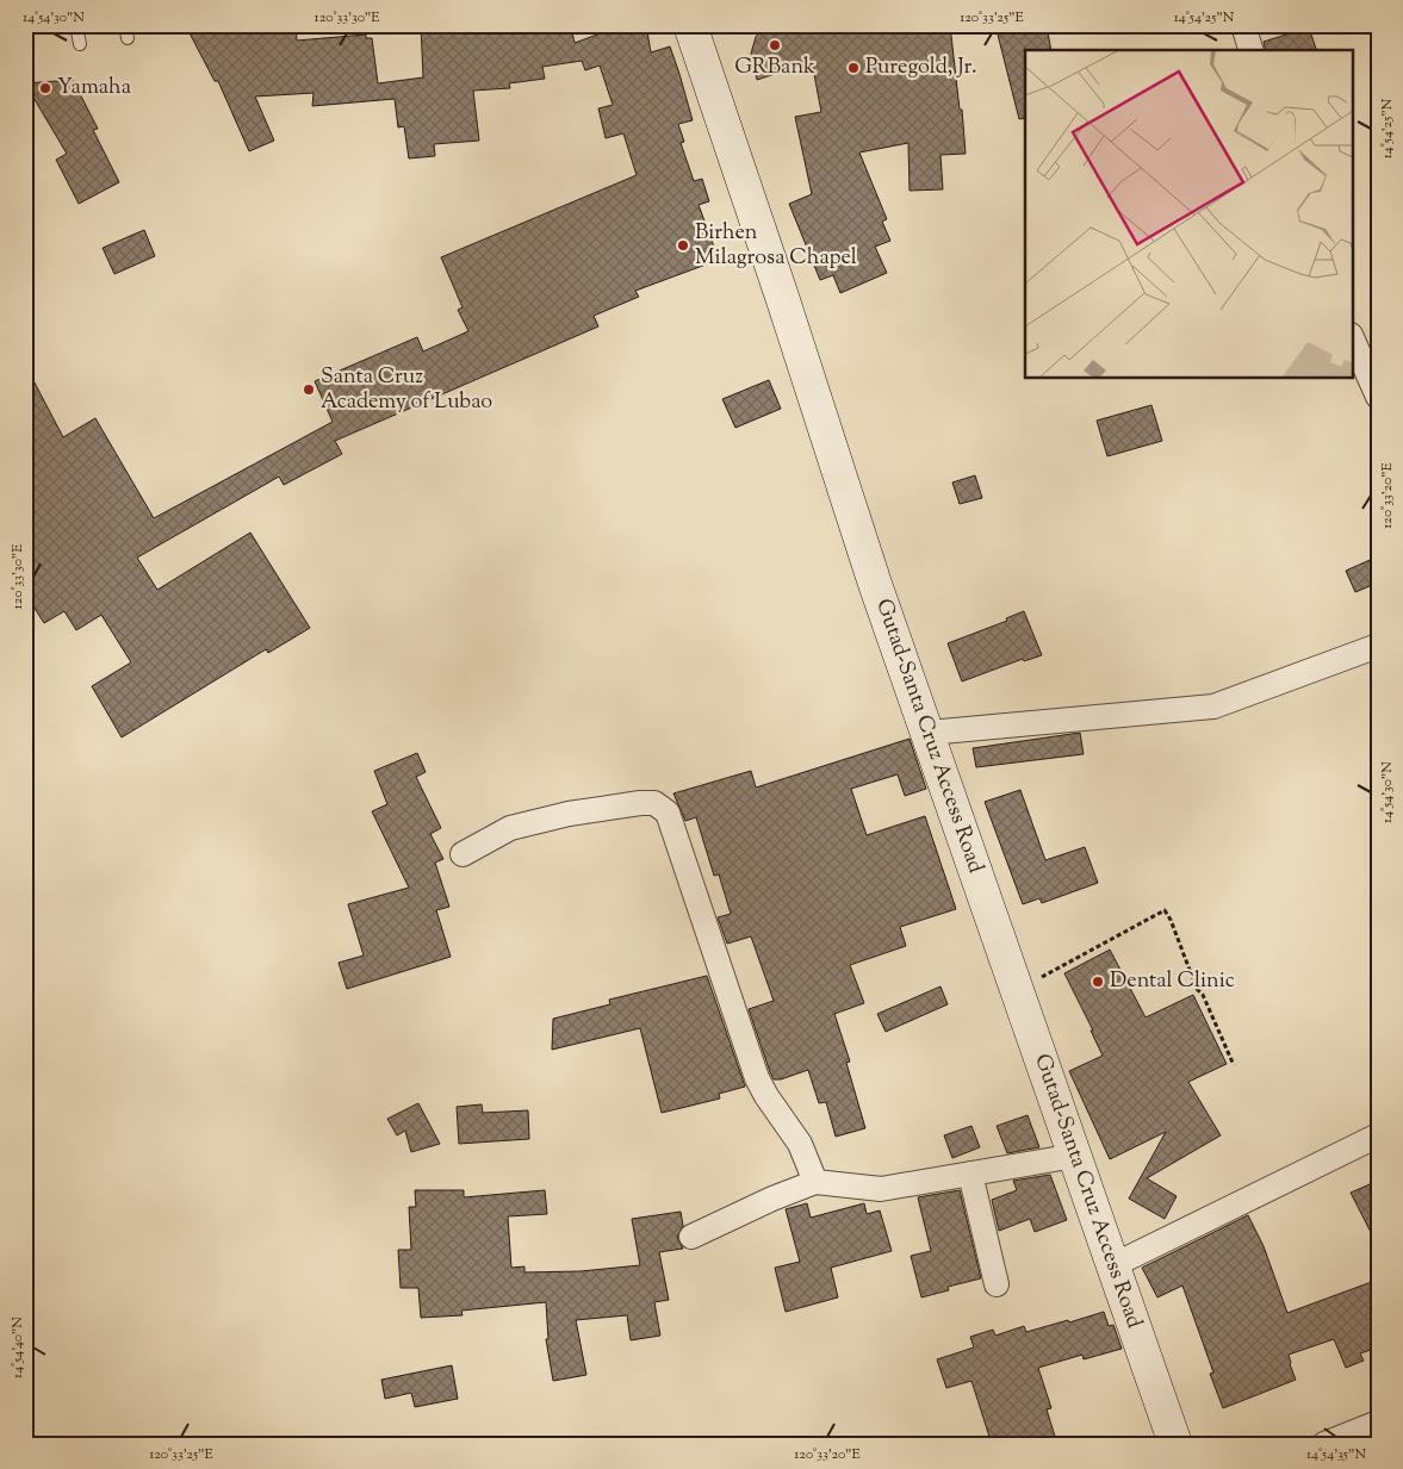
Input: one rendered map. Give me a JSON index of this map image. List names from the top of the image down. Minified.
{"streets":{"main road":["Gutad-Santa Cruz Access Road"]},"places":["GRBank","Puregold, Jr.","Yamaha","Birhen Milagrosa Chapel","Santa Cruz Academy of Lubao","Dental Clinic"],"coordinates":["14°54'30\"N","120°33'30\"E","120°33'25\"E","14°54'25\"N","120°33'20\"E","14°54'40\"N","14°54'35\"N"]}
